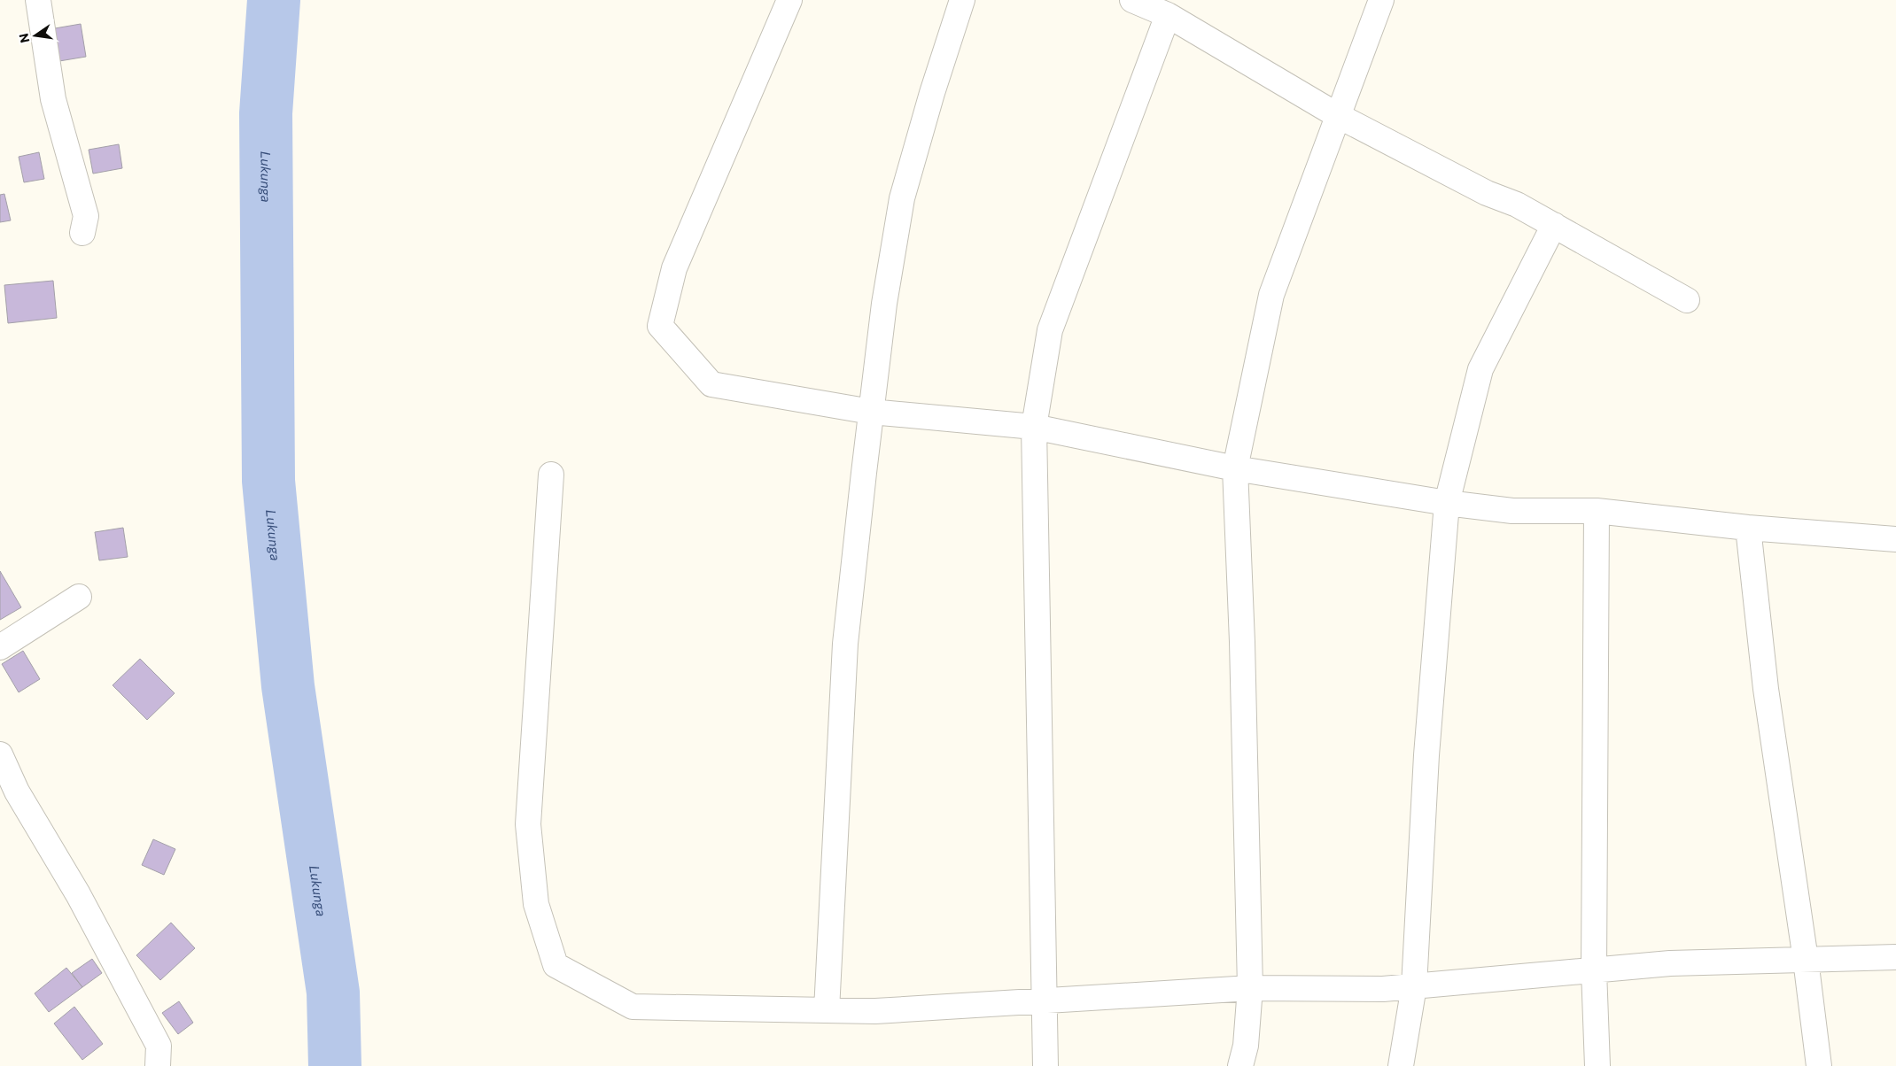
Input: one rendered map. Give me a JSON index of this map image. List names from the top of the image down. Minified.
{"water":["Lukunga"],"north":"left"}
